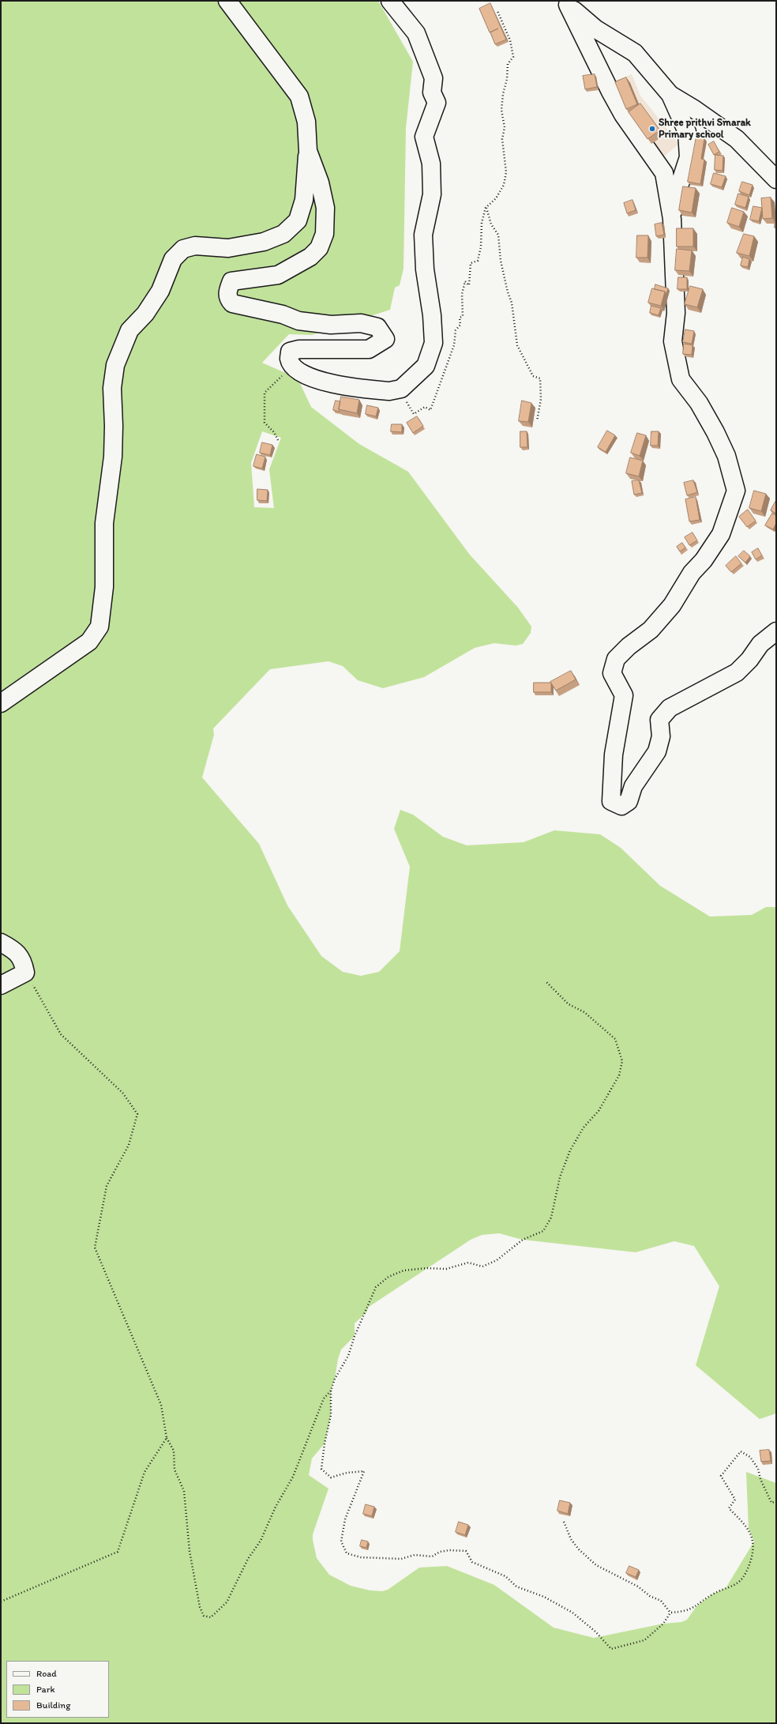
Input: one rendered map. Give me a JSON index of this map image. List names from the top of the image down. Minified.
{"places":["Shree prithvi Smarak Primary school"],"legend":["Road","Park","Building"]}
